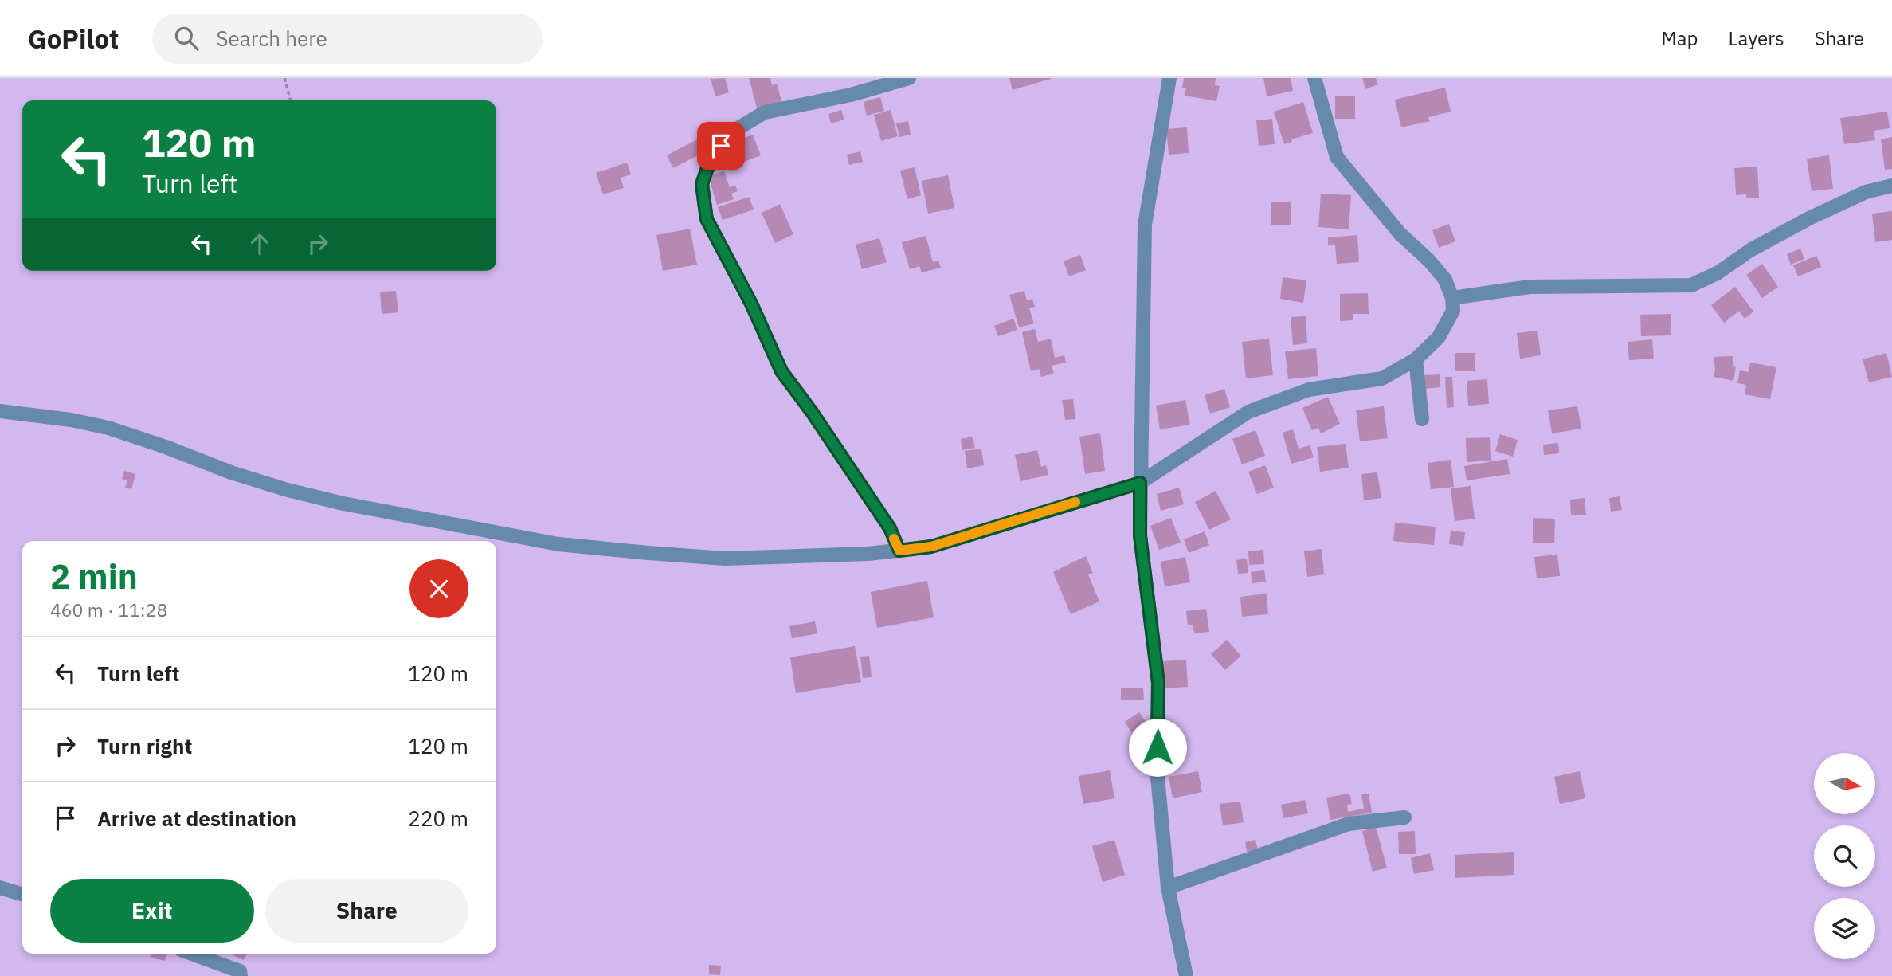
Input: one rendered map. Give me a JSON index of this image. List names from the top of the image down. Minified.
{"north":"right","page":{"header":"GoPilot","search":"Search here","nav":["Map","Layers","Share"],"turn":["120 m","Turn left"],"heading":["2 min","460 m · 11:28"],"list":[{"name":"Turn left","value":"120 m"},{"name":"Turn right","value":"120 m"},{"name":"Arrive at destination","value":"220 m"}],"buttons":["Exit","Share"]}}
